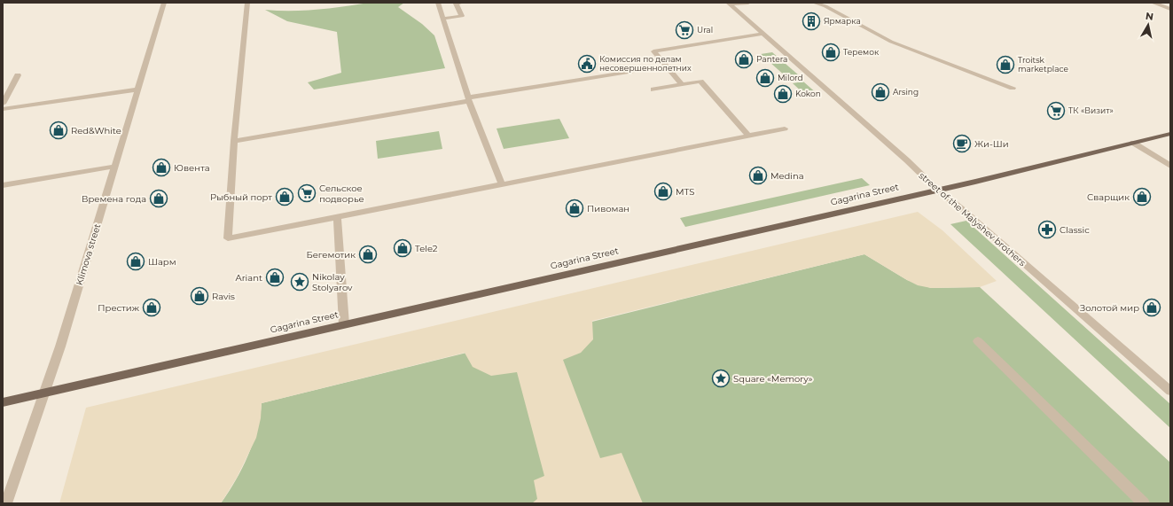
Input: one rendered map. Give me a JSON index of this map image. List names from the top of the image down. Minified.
{"streets":{"main road":["Gagarina Street"],"street":["street of the Malyshev brothers","Klimova street"]},"crossings":[["Gagarina Street","street of the Malyshev brothers"],["Gagarina Street","Klimova street"]],"places":{"building":["Ярмарка"],"supermarket":["Ural","ТК «Визит»","Сельское подворье"],"shop":["Теремок","Pantera","Troitsk marketplace","Milord","Arsing","Kokon","Red&White","Ювента","Medina","MTS","Рыбный порт","Сварщик","Времена года","Пивоман","Tele2","Бегемотик","Шарм","Ariant","Ravis","Престиж","Золотой мир"],"public building":["Комиссия по делам несовершеннолетних"],"cafe":["Жи-Ши"],"pharmacy":["Classic"],"place":["Nikolay Stolyarov","Square «Memory»"]},"north":"top"}
